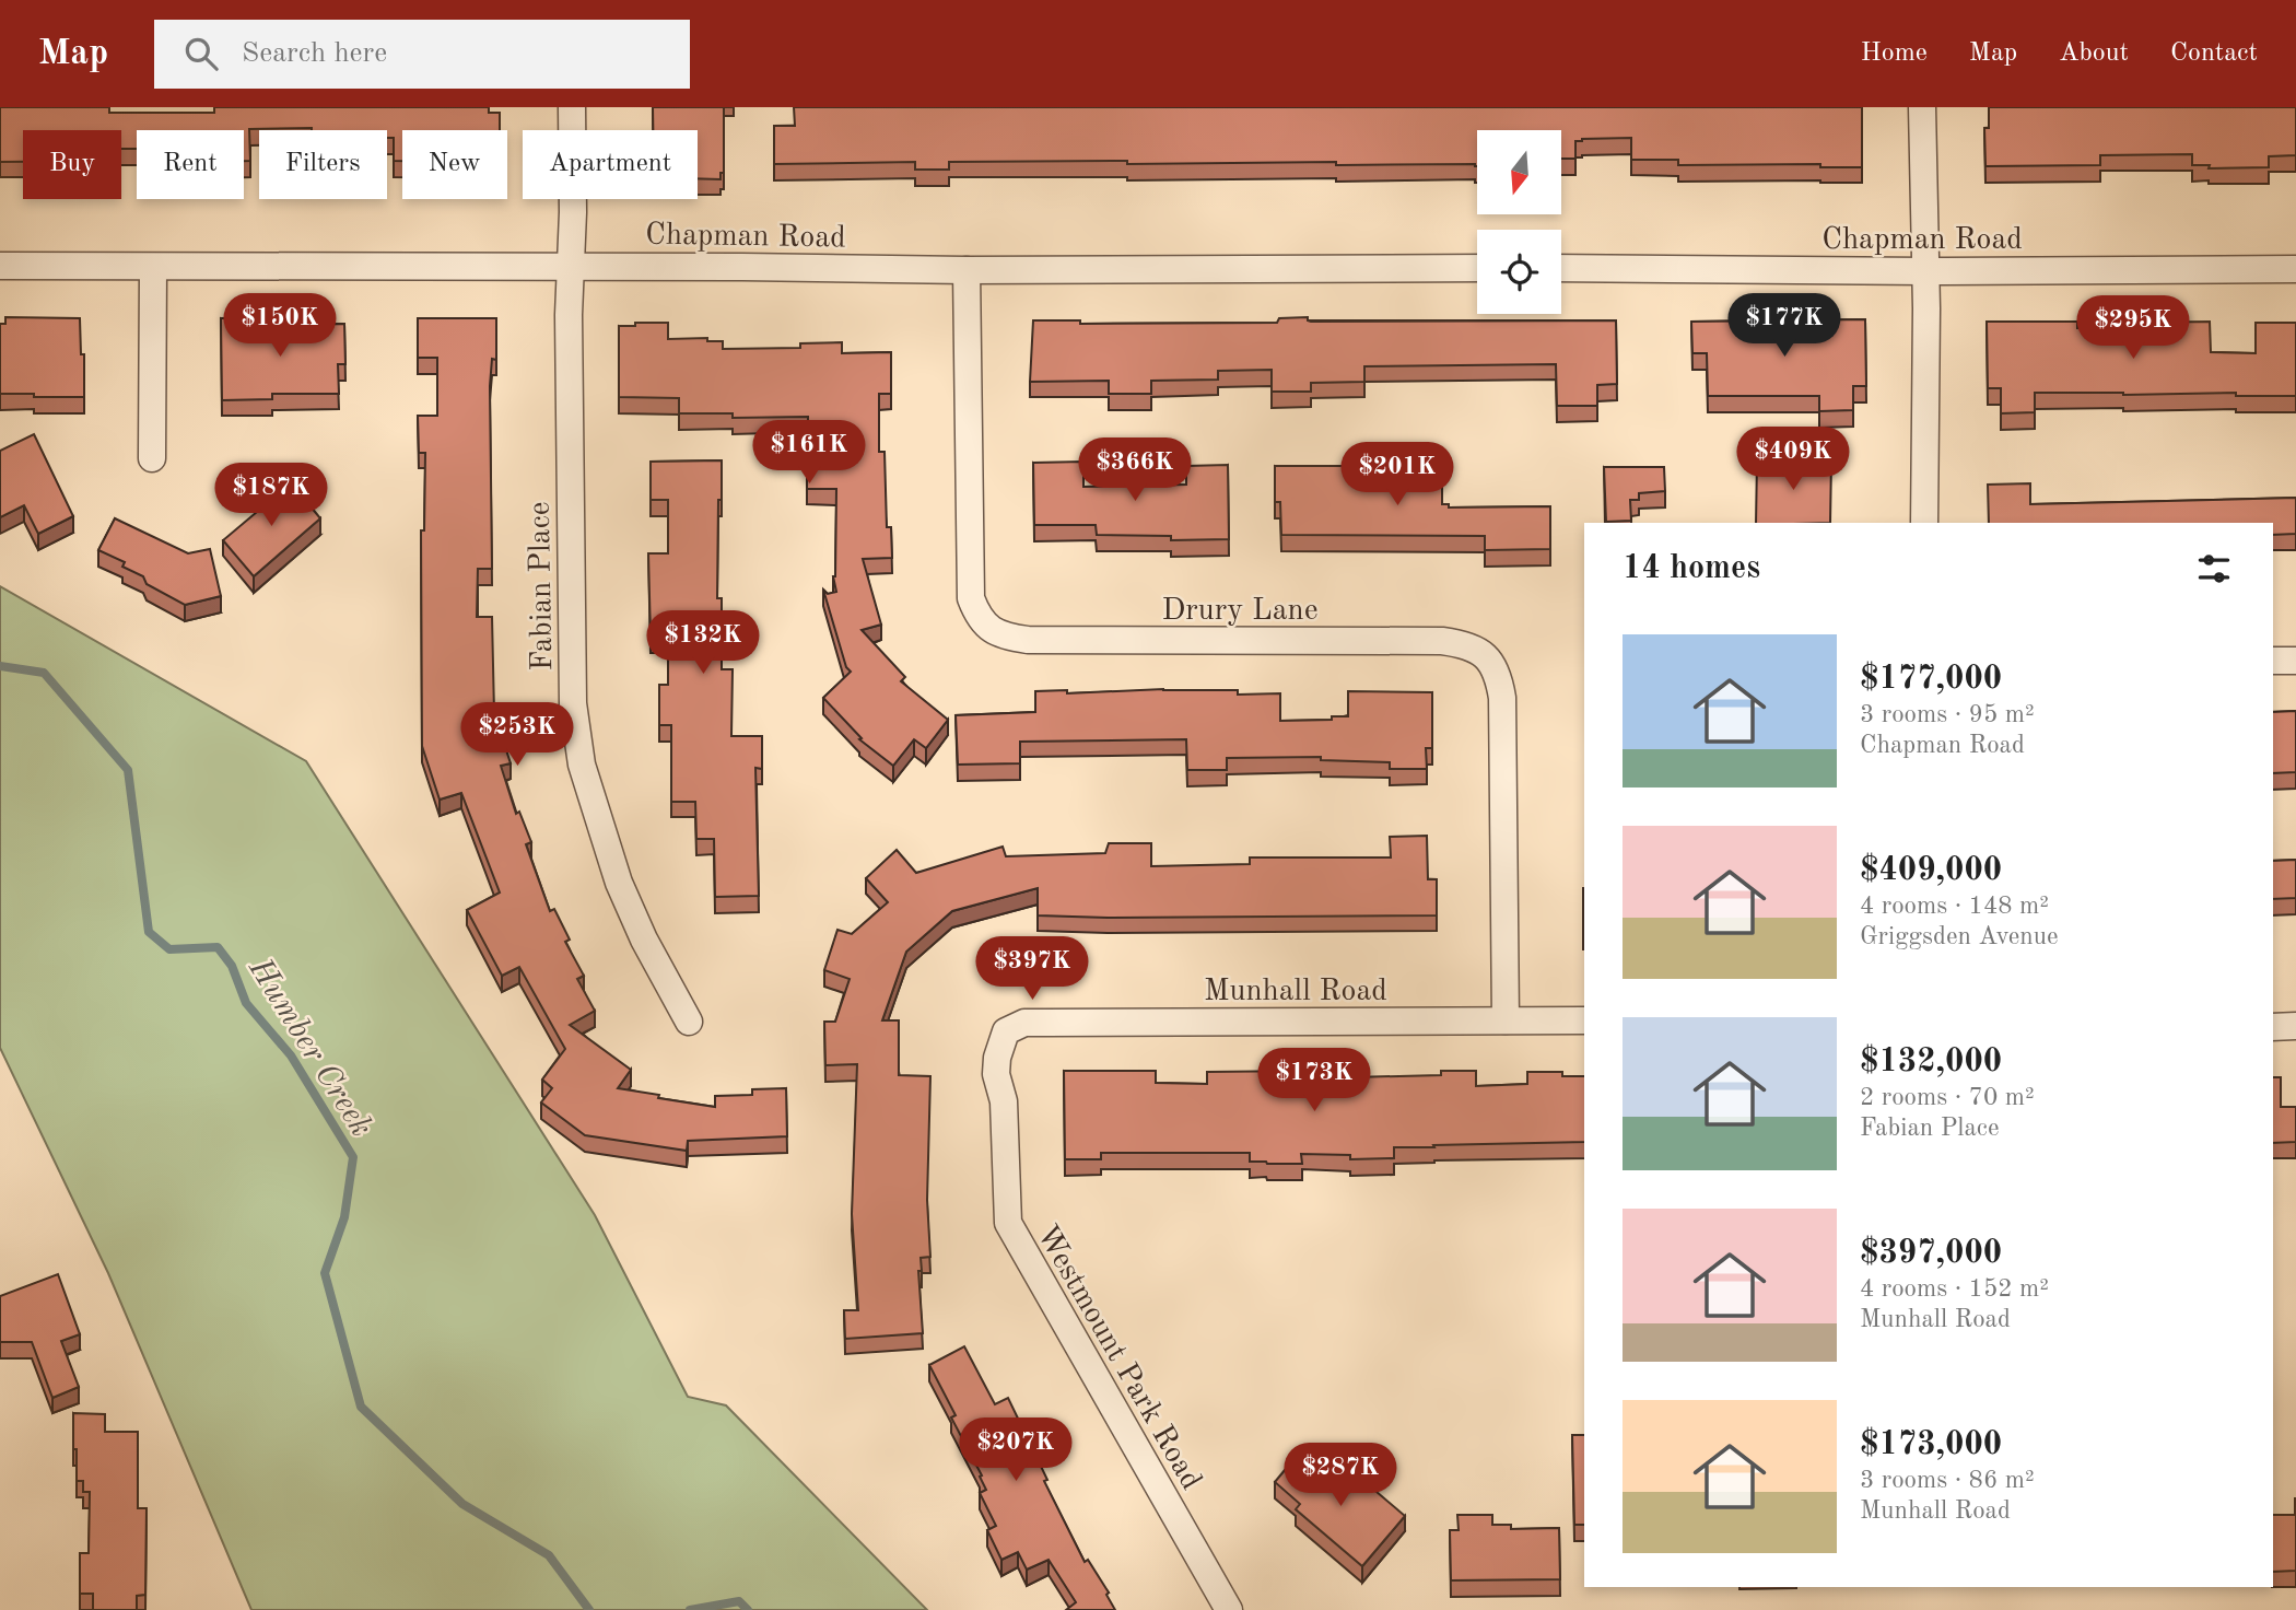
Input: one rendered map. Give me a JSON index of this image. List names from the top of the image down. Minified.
{"streets":{"street":["Chapman Road","Fabian Place","Drury Lane","Munhall Road","Westmount Park Road"]},"crossings":[["Chapman Road","Fabian Place"],["Chapman Road","Drury Lane"],["Drury Lane","Munhall Road"],["Munhall Road","Westmount Park Road"]],"water":["Humber Creek"],"north":"bottom","page":{"header":"Map","search":"Search here","nav":["Home","Map","About","Contact"],"chip":["Buy","Rent","Filters","New","Apartment"],"price":["$150K","$177K","$295K","$161K","$409K","$366K","$201K","$187K","$132K","$253K","$397K","$173K","$207K","$287K"],"heading":"14 homes","list":[{"name":"$177,000","note":"3 rooms · 95 m² · Chapman Road"},{"name":"$409,000","note":"4 rooms · 148 m² · Griggsden Avenue"},{"name":"$132,000","note":"2 rooms · 70 m² · Fabian Place"},{"name":"$397,000","note":"4 rooms · 152 m² · Munhall Road"},{"name":"$173,000","note":"3 rooms · 86 m² · Munhall Road"}]}}
